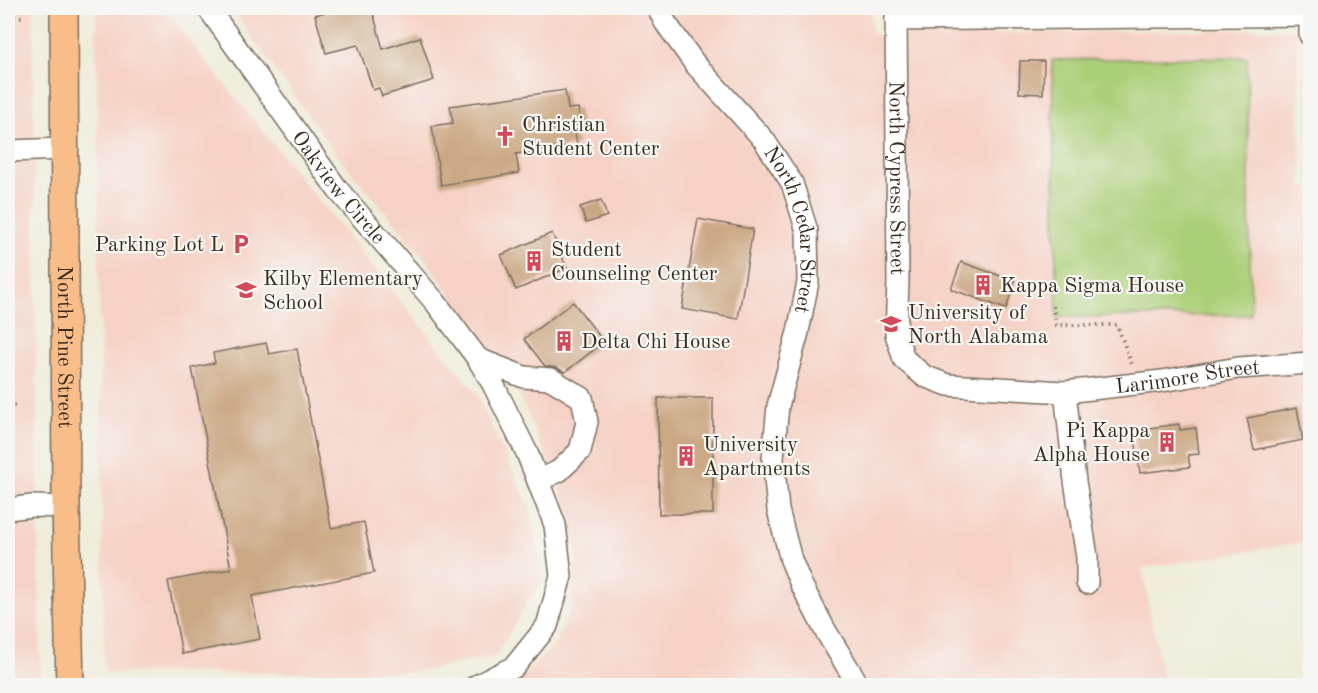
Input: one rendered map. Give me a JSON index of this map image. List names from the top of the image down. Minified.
{"streets":{"main road":["North Pine Street"],"street":["North Cypress Street","Oakview Circle","North Cedar Street","Larimore Street"]},"crossings":[["North Cypress Street","Larimore Street"]],"places":{"church":["Christian Student Center"],"parking":["Parking Lot L"],"building":["Student Counseling Center","Kappa Sigma House","Delta Chi House","Pi Kappa Alpha House","University Apartments"],"school or university":["Kilby Elementary School","University of North Alabama"]}}
